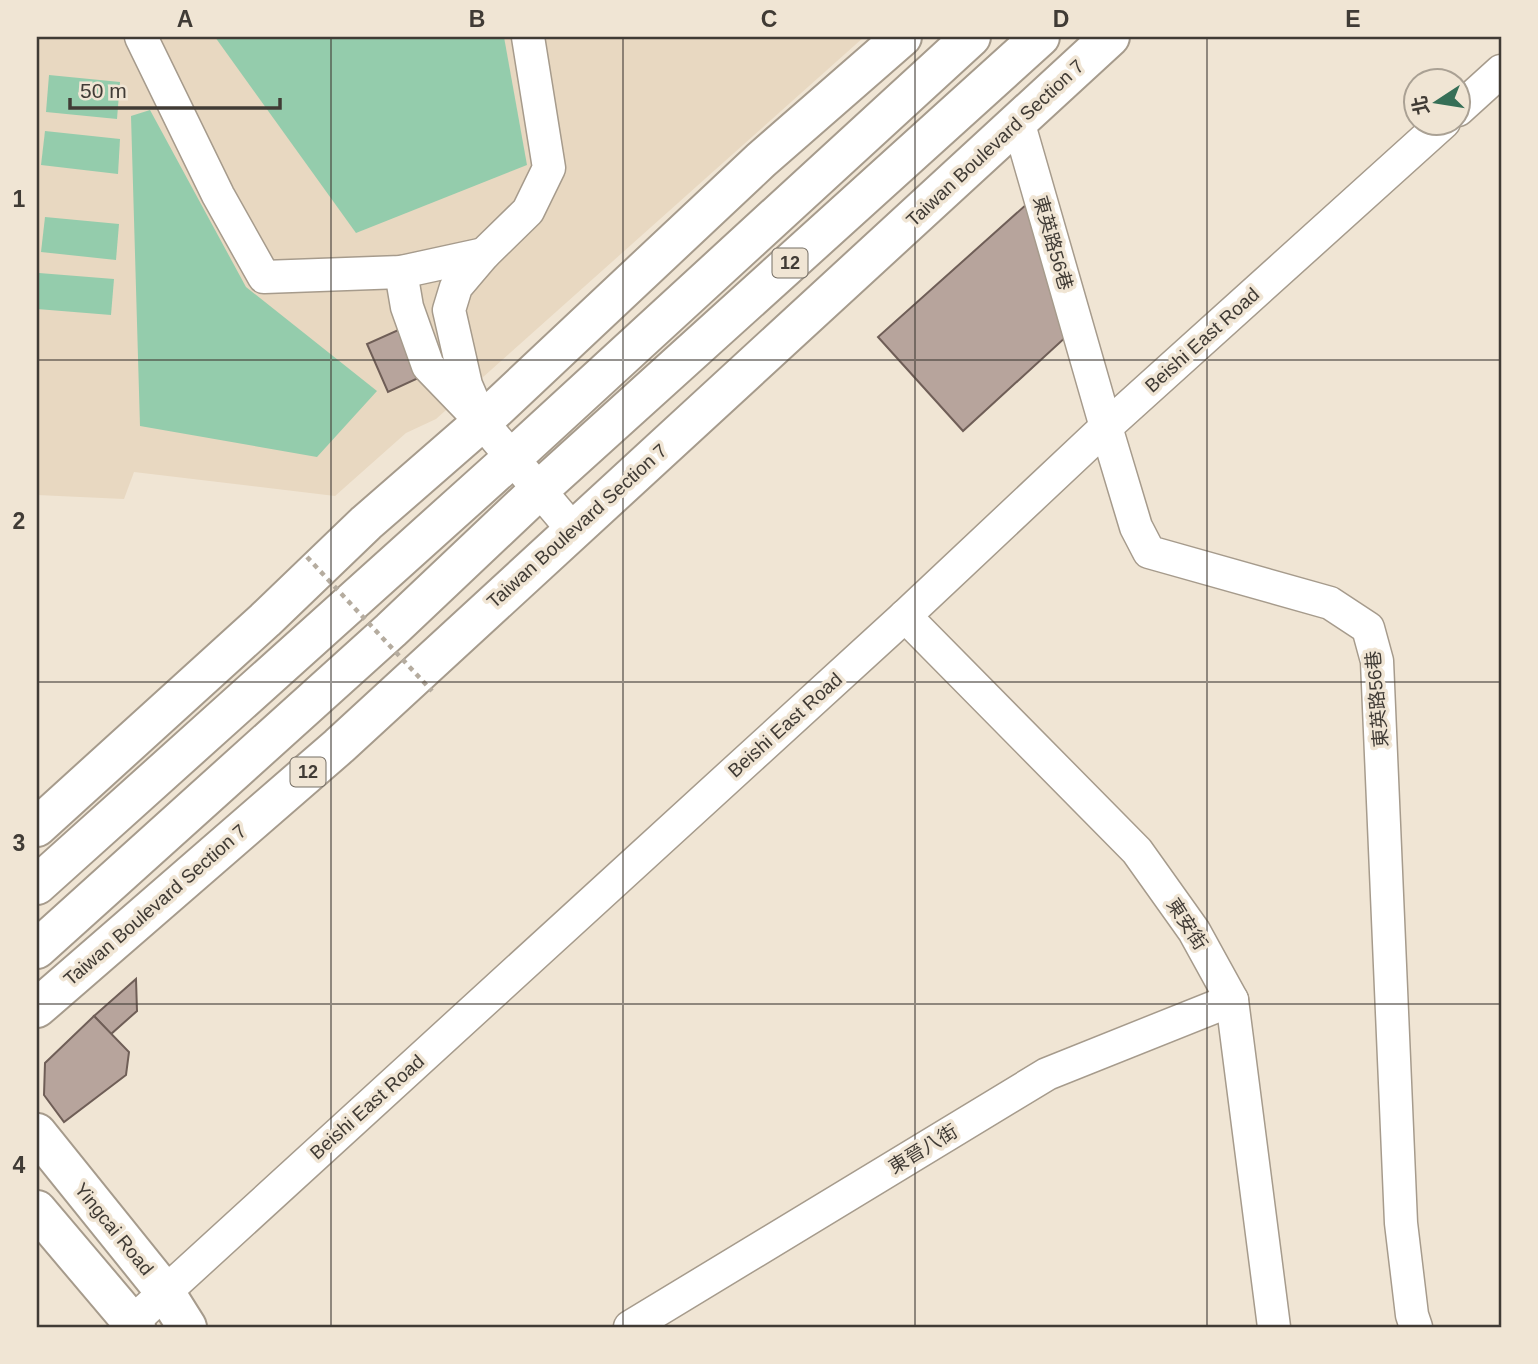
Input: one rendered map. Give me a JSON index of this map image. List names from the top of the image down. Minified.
{"streets":{"main road":["Taiwan Boulevard Section 7","12","Yingcai Road"],"street":["東英路56巷","Beishi East Road","東安街","東晉八街"]},"crossings":[["Taiwan Boulevard Section 7","東英路56巷"],["東英路56巷","Beishi East Road"],["Beishi East Road","東安街"],["Beishi East Road","Yingcai Road"],["東安街","東晉八街"]],"scale_bar":"50 m","north":"left","grid":{"columns":["A","B","C","D","E"],"rows":["1","2","3","4"]}}
